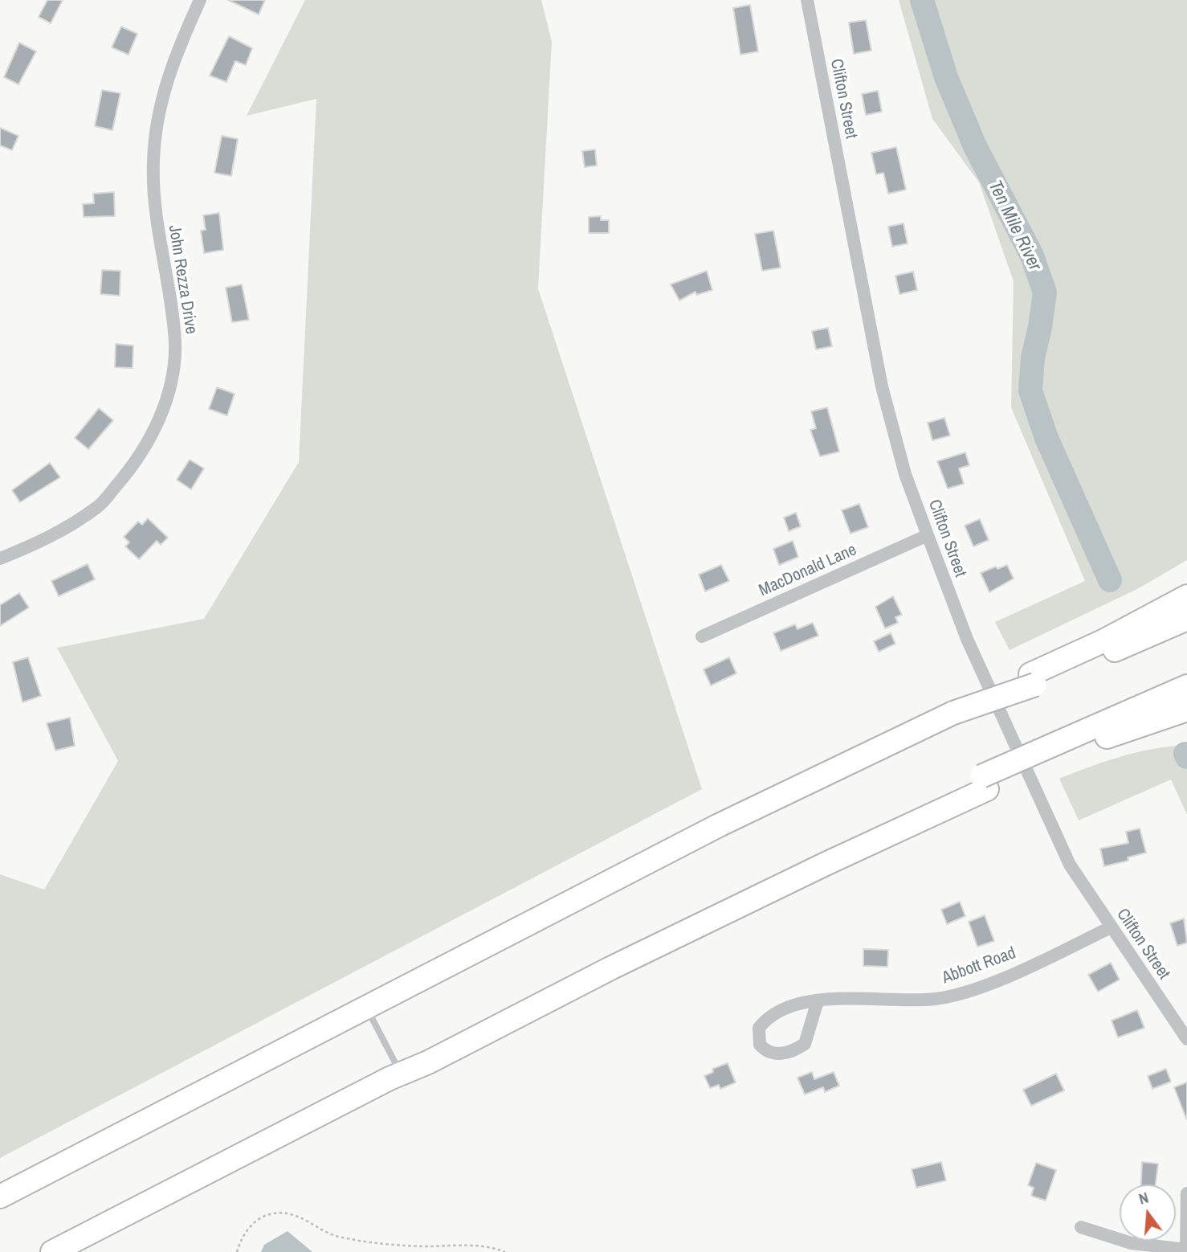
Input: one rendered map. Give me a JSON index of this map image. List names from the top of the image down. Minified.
{"streets":{"street":["Clifton Street","John Rezza Drive","MacDonald Lane","Abbott Road"]},"crossings":[["Clifton Street","MacDonald Lane"],["Clifton Street","Abbott Road"]],"water":["Ten Mile River"],"north":"top"}
